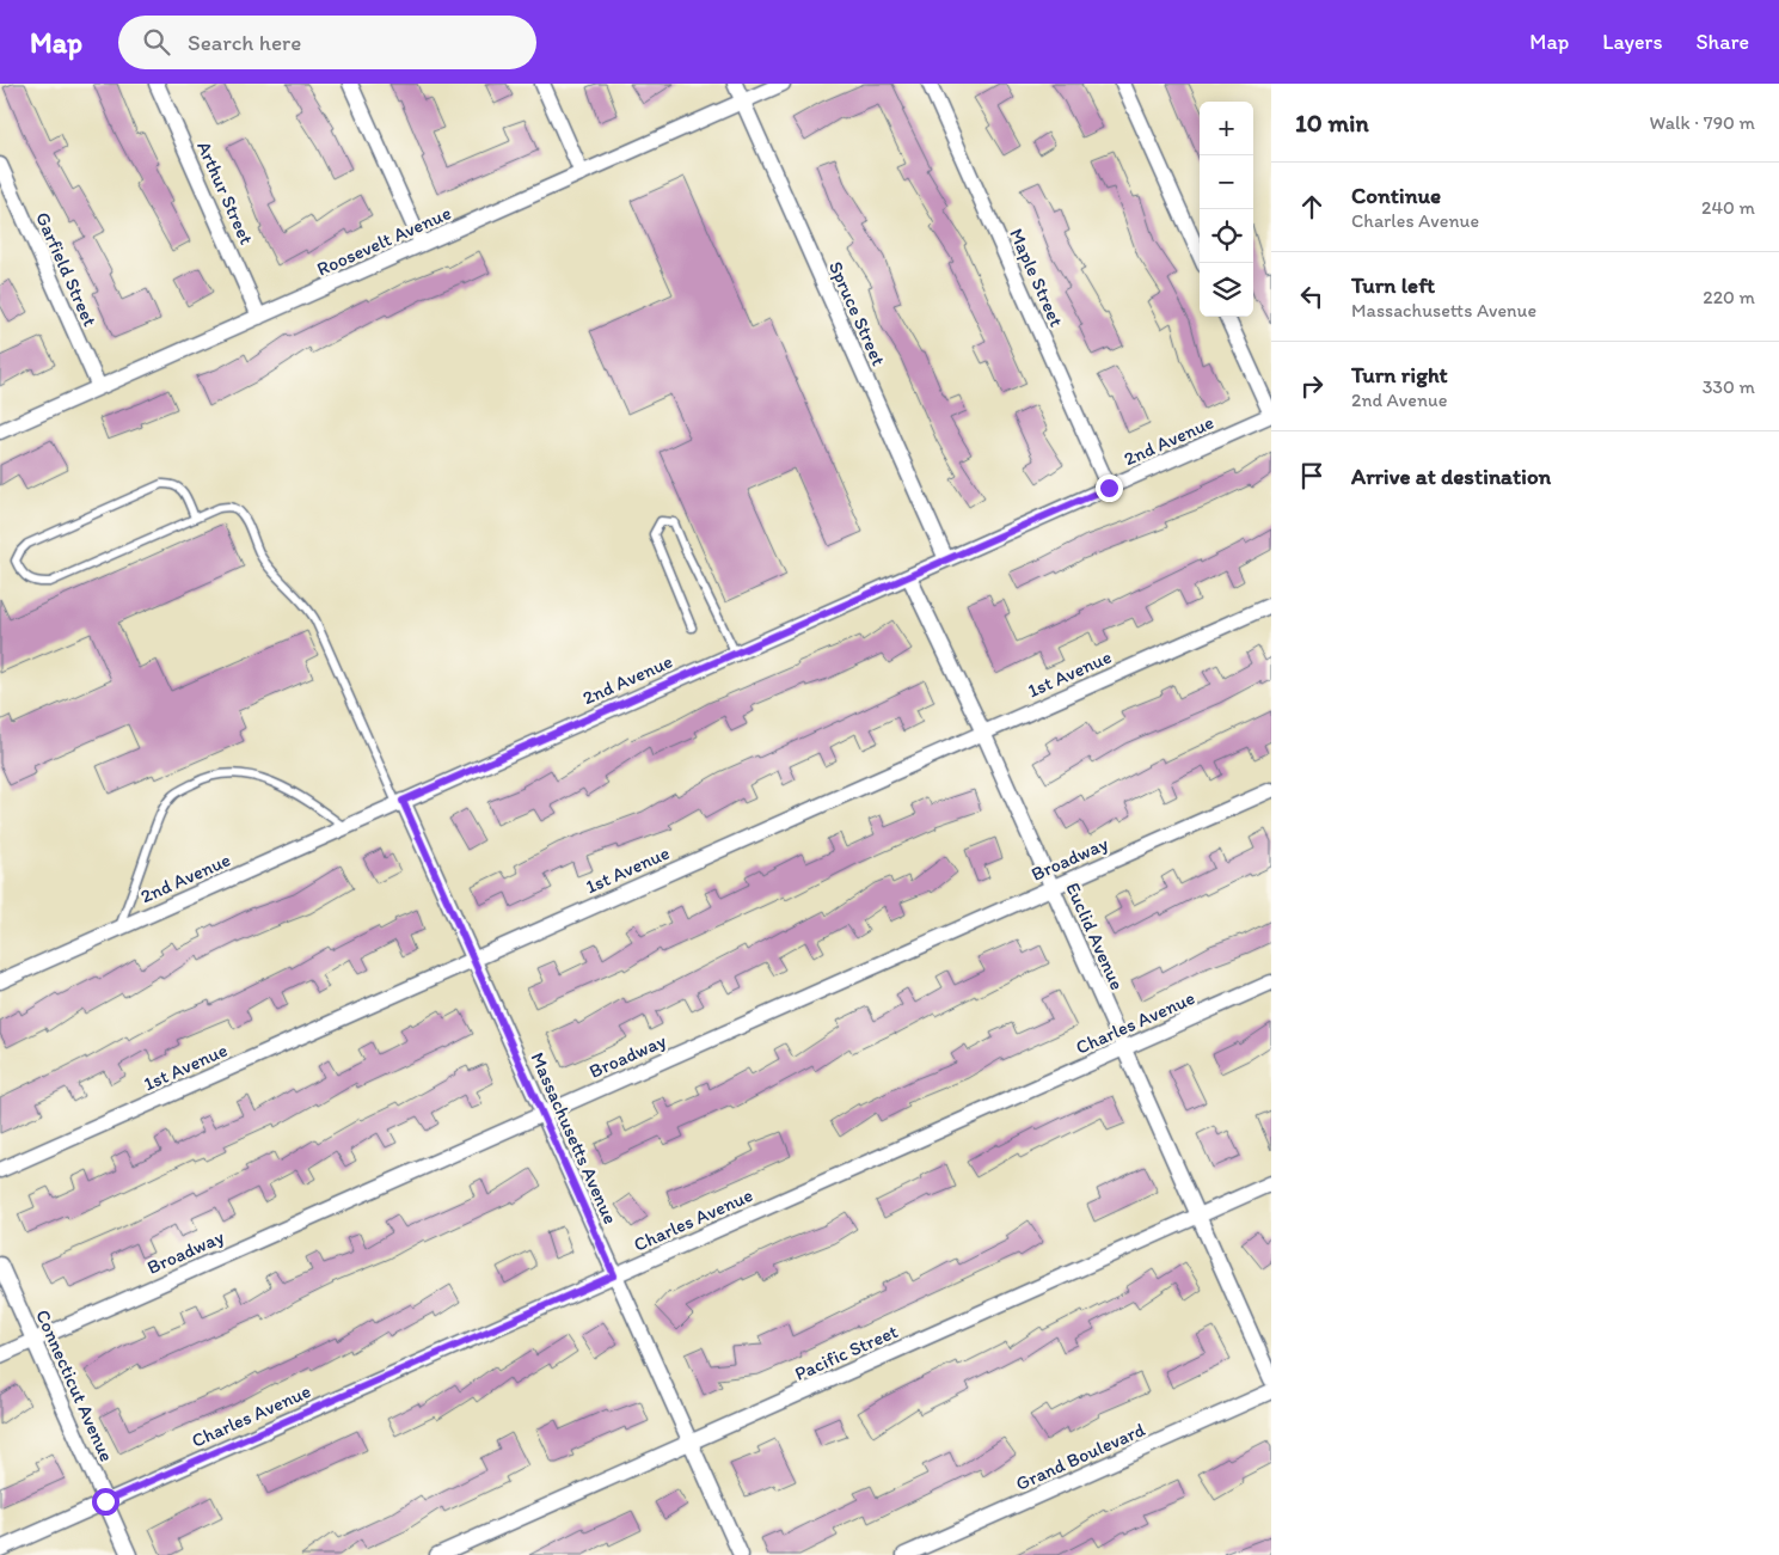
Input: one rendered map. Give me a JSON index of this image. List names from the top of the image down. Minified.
{"streets":{"street":["Arthur Street","Roosevelt Avenue","Garfield Street","Maple Street","Spruce Street","2nd Avenue","1st Avenue","Broadway","Euclid Avenue","Charles Avenue","Massachusetts Avenue","Pacific Street","Connecticut Avenue","Grand Boulevard"]},"crossings":[["Arthur Street","Roosevelt Avenue"],["Roosevelt Avenue","Garfield Street"],["Roosevelt Avenue","Spruce Street"],["Maple Street","2nd Avenue"],["Spruce Street","2nd Avenue"],["2nd Avenue","Euclid Avenue"],["2nd Avenue","Massachusetts Avenue"],["1st Avenue","Euclid Avenue"],["1st Avenue","Massachusetts Avenue"],["Broadway","Euclid Avenue"],["Broadway","Massachusetts Avenue"],["Broadway","Connecticut Avenue"],["Euclid Avenue","Charles Avenue"],["Euclid Avenue","Pacific Street"],["Charles Avenue","Massachusetts Avenue"],["Charles Avenue","Connecticut Avenue"],["Massachusetts Avenue","Pacific Street"]],"page":{"header":"Map","search":"Search here","nav":["Map","Layers","Share"],"heading":["10 min","Walk · 790 m"],"map_buttons":["+","−"],"list":[["Continue","Charles Avenue","240 m"],["Turn left","Massachusetts Avenue","220 m"],["Turn right","2nd Avenue","330 m"],"Arrive at destination"]}}
